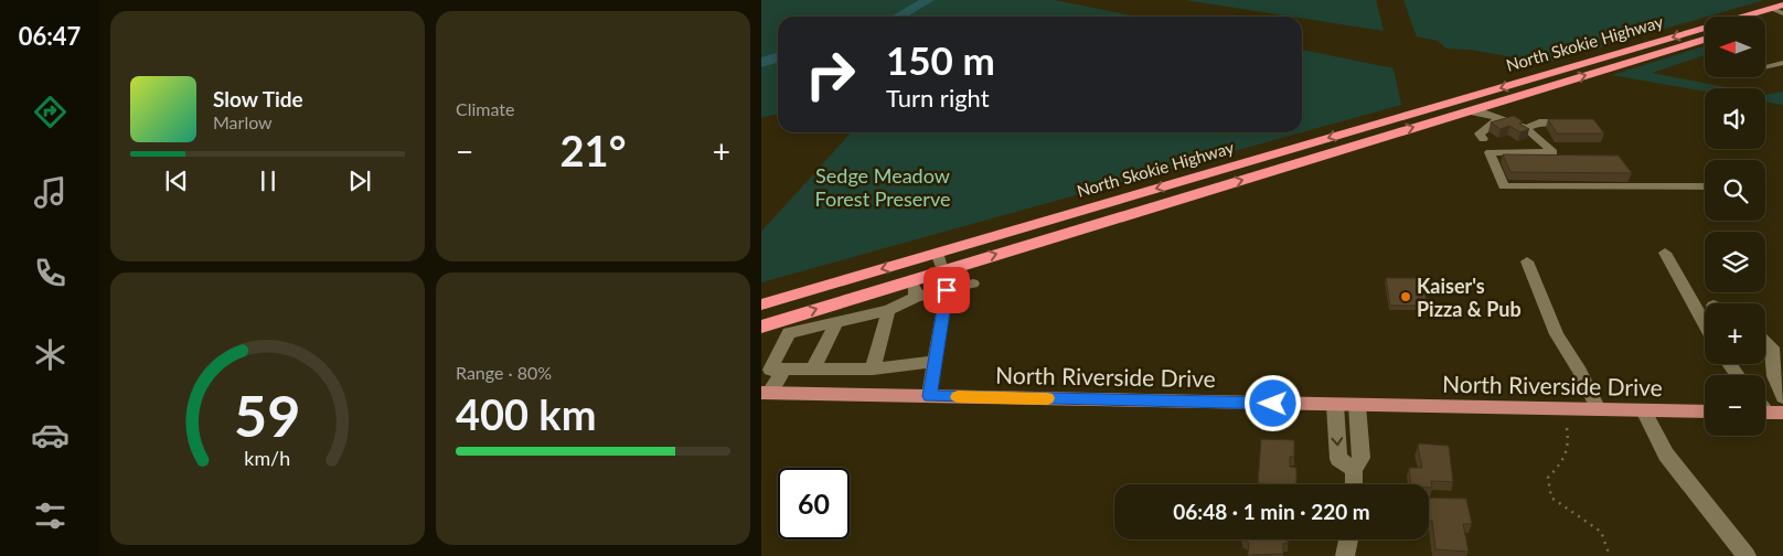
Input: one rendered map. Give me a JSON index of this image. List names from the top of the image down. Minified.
{"streets":{"highway":["North Skokie Highway"],"main road":["North Riverside Drive"]},"parks":["Sedge Meadow Forest Preserve"],"places":["Kaiser's Pizza & Pub"],"north":"left","page":{"tabs":"06:47","tile":["Climate",["Range · 80%","400 km"]],"map_buttons":["+","−"],"turn":["150 m","Turn right"],"song":["Slow Tide","Marlow"],"heat":["−","21°","+"],"limit":"60","trip":"06:48 · 1 min · 220 m","gauge":["59","km/h"]}}
